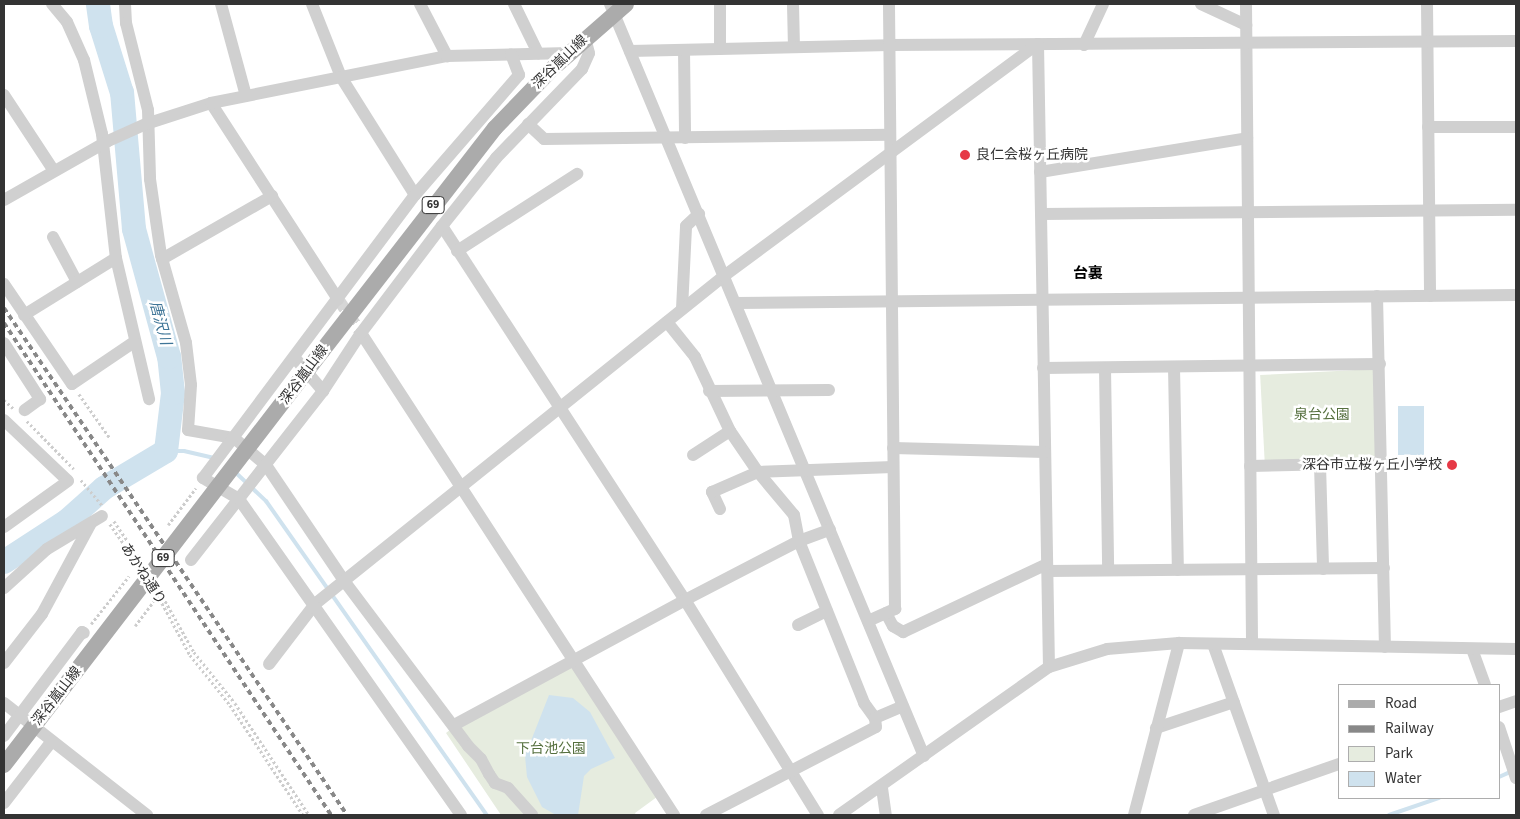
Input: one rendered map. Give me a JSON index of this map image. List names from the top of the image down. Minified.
{"streets":{"main road":["深谷嵐山線","69"],"path":["あかね通り"]},"districts":["台裏"],"water":["唐沢川"],"parks":["泉台公園","下台池公園"],"places":["良仁会桜ヶ丘病院","深谷市立桜ヶ丘小学校"],"legend":["Road","Railway","Park","Water"]}
